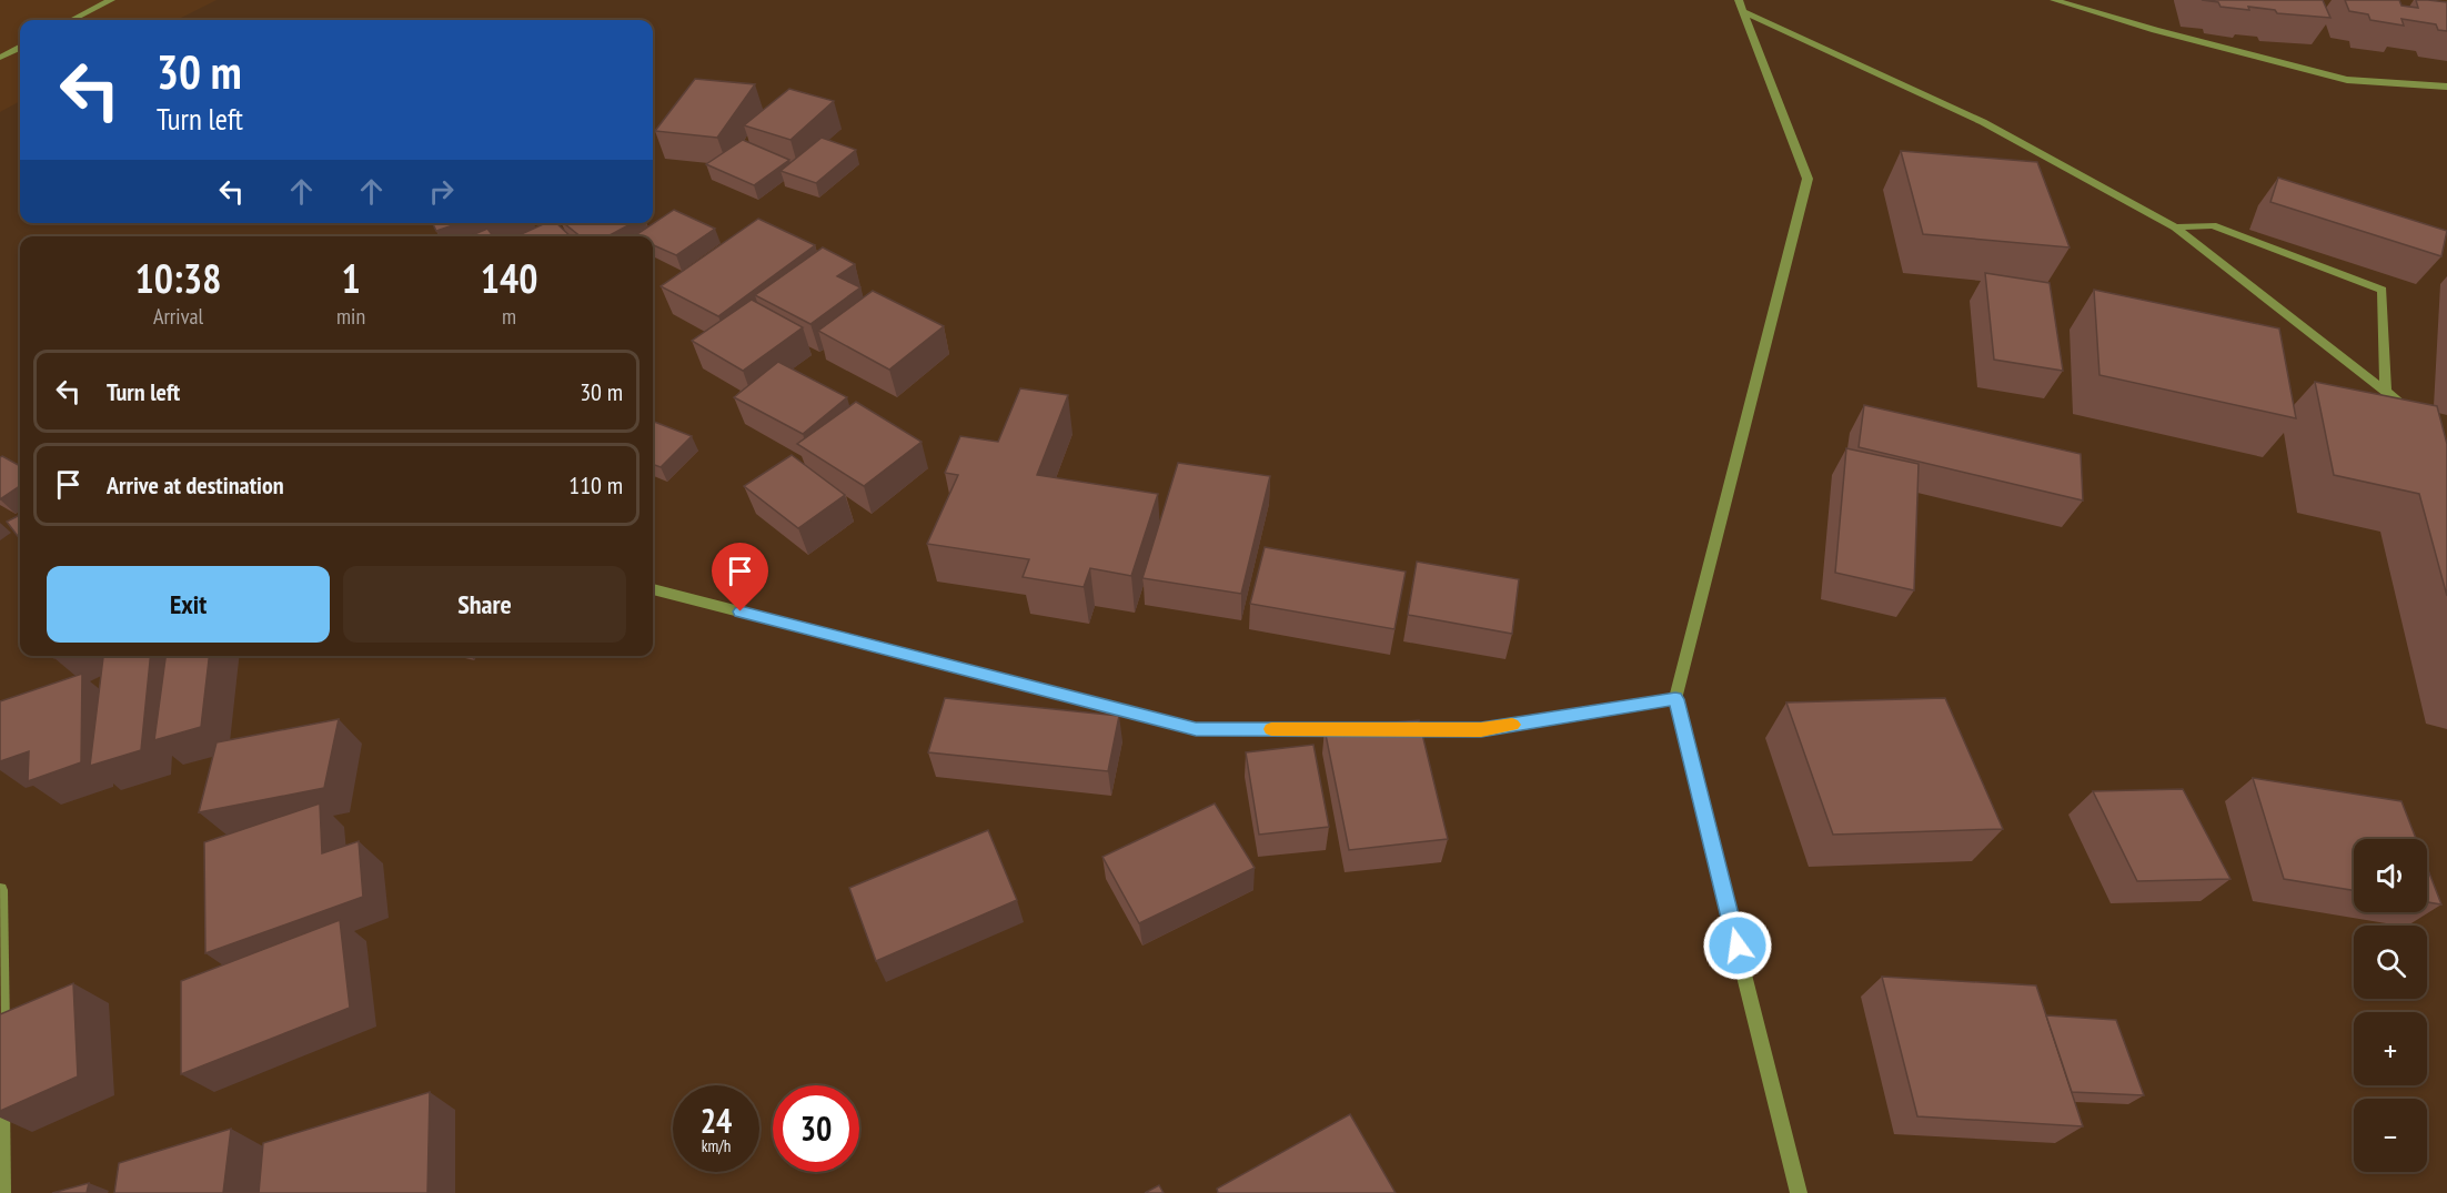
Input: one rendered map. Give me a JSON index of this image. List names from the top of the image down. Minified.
{"page":{"turn":["30 m","Turn left"],"eta":["10:38","Arrival","1","min","140","m"],"list":[{"name":"Turn left","value":"30 m"},{"name":"Arrive at destination","value":"110 m"}],"buttons":["Exit","Share"],"map_buttons":["+","−"],"speed":"24 km/h","limit":"30"}}
